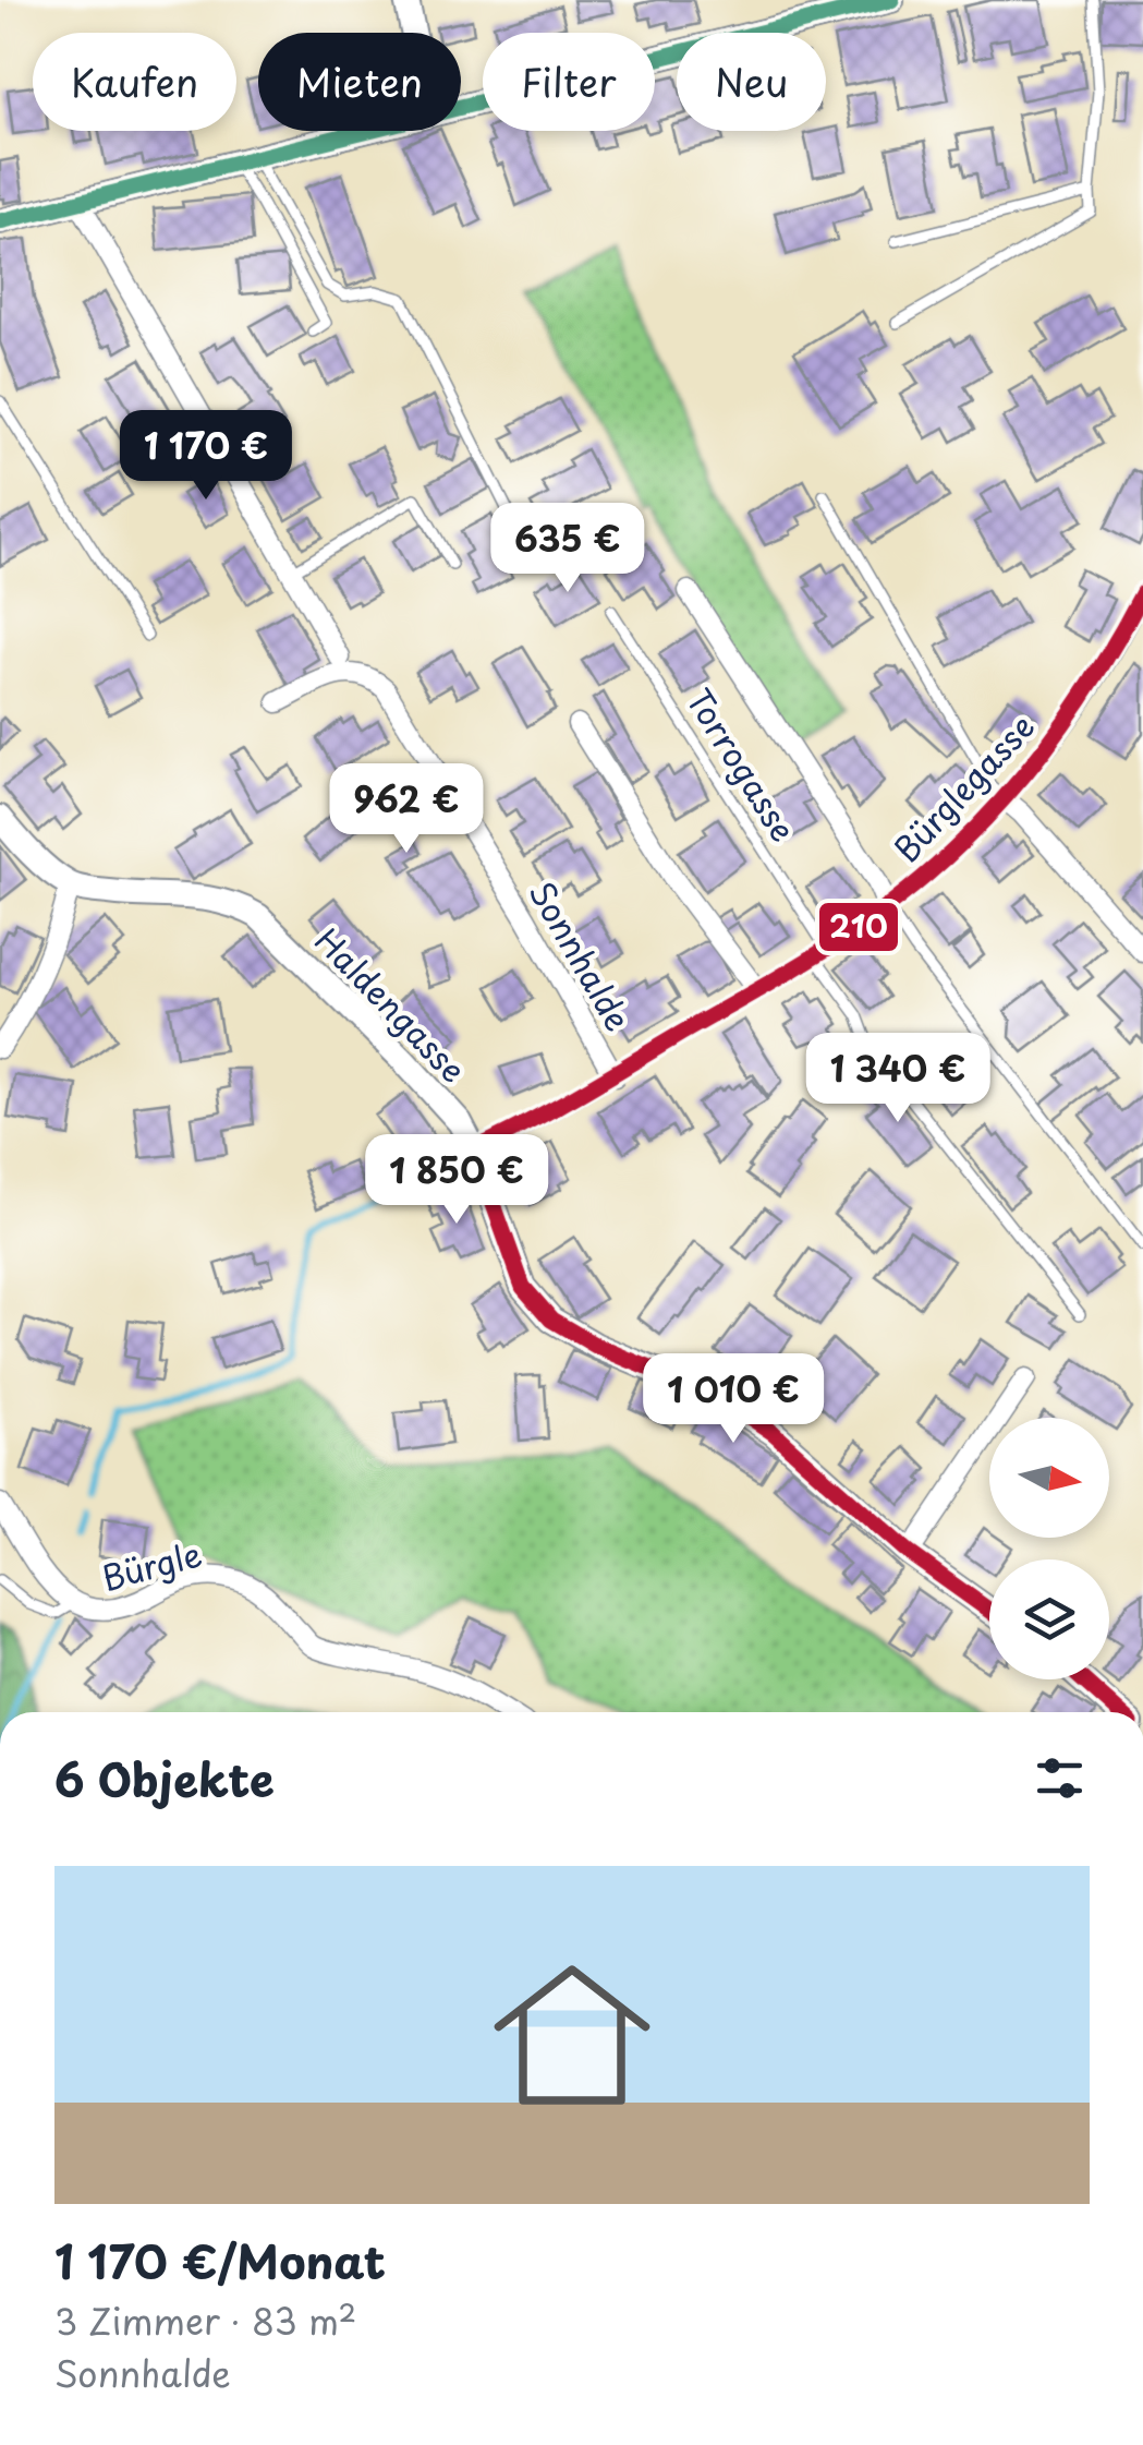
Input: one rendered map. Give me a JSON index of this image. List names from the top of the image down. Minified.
{"streets":{"street":["Bürglegasse","Sonnhalde","Haldengasse","Bürgle"],"lane":["Torrogasse"]},"crossings":[["Torrogasse","Bürglegasse"],["Bürglegasse","Sonnhalde"],["Bürglegasse","Haldengasse"]],"lines":["transit line 210"],"north":"right","page":{"chip":["Kaufen","Mieten","Filter","Neu"],"price":["1 170 €","635 €","962 €","1 340 €","1 850 €","1 010 €"],"heading":"6 Objekte","list":[{"name":"1 170 €/Monat","note":"3 Zimmer · 83 m² · Sonnhalde"}]}}
